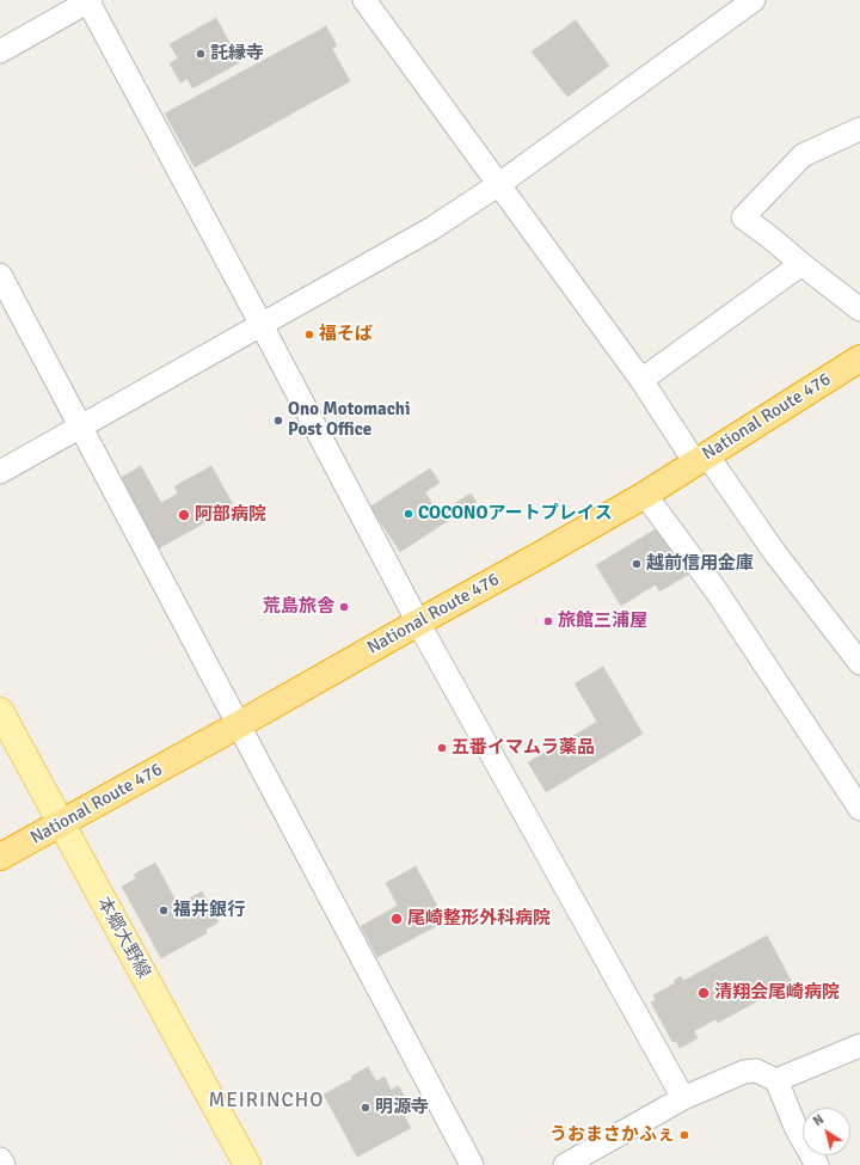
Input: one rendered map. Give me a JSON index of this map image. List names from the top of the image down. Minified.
{"streets":{"highway":["National Route 476"],"main road":["本郷大野線"]},"crossings":[["National Route 476","本郷大野線"]],"districts":["MEIRINCHO"],"places":["託縁寺","福そば","Ono Motomachi Post Office","COCONOアートプレイス","阿部病院","越前信用金庫","荒島旅舎","旅館三浦屋","五番イマムラ薬品","福井銀行","尾崎整形外科病院","清翔会尾崎病院","明源寺","うおまさかふぇ"],"north":"top left"}
